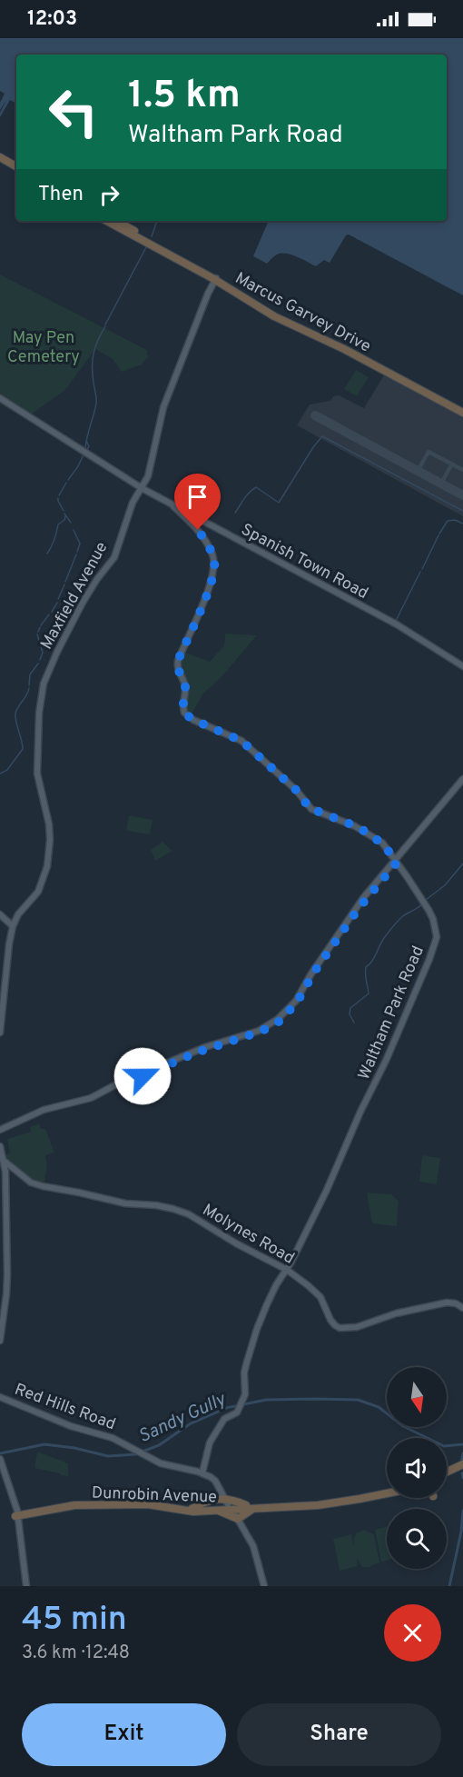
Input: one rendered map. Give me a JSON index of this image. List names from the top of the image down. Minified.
{"streets":{"highway":["Marcus Garvey Drive","Dunrobin Avenue"],"main road":["Spanish Town Road","Maxfield Avenue","Waltham Park Road","Molynes Road","Red Hills Road"]},"crossings":[["Marcus Garvey Drive","Maxfield Avenue"],["Spanish Town Road","Maxfield Avenue"],["Spanish Town Road","Waltham Park Road"],["Waltham Park Road","Molynes Road"],["Waltham Park Road","Red Hills Road"]],"water":["Sandy Gully"],"parks":["May Pen Cemetery"],"north":"bottom","page":{"status":"12:03","turn":["1.5 km","Waltham Park Road"],"then":"Then","heading":["45 min","3.6 km · 12:48"],"buttons":["Exit","Share"]}}
